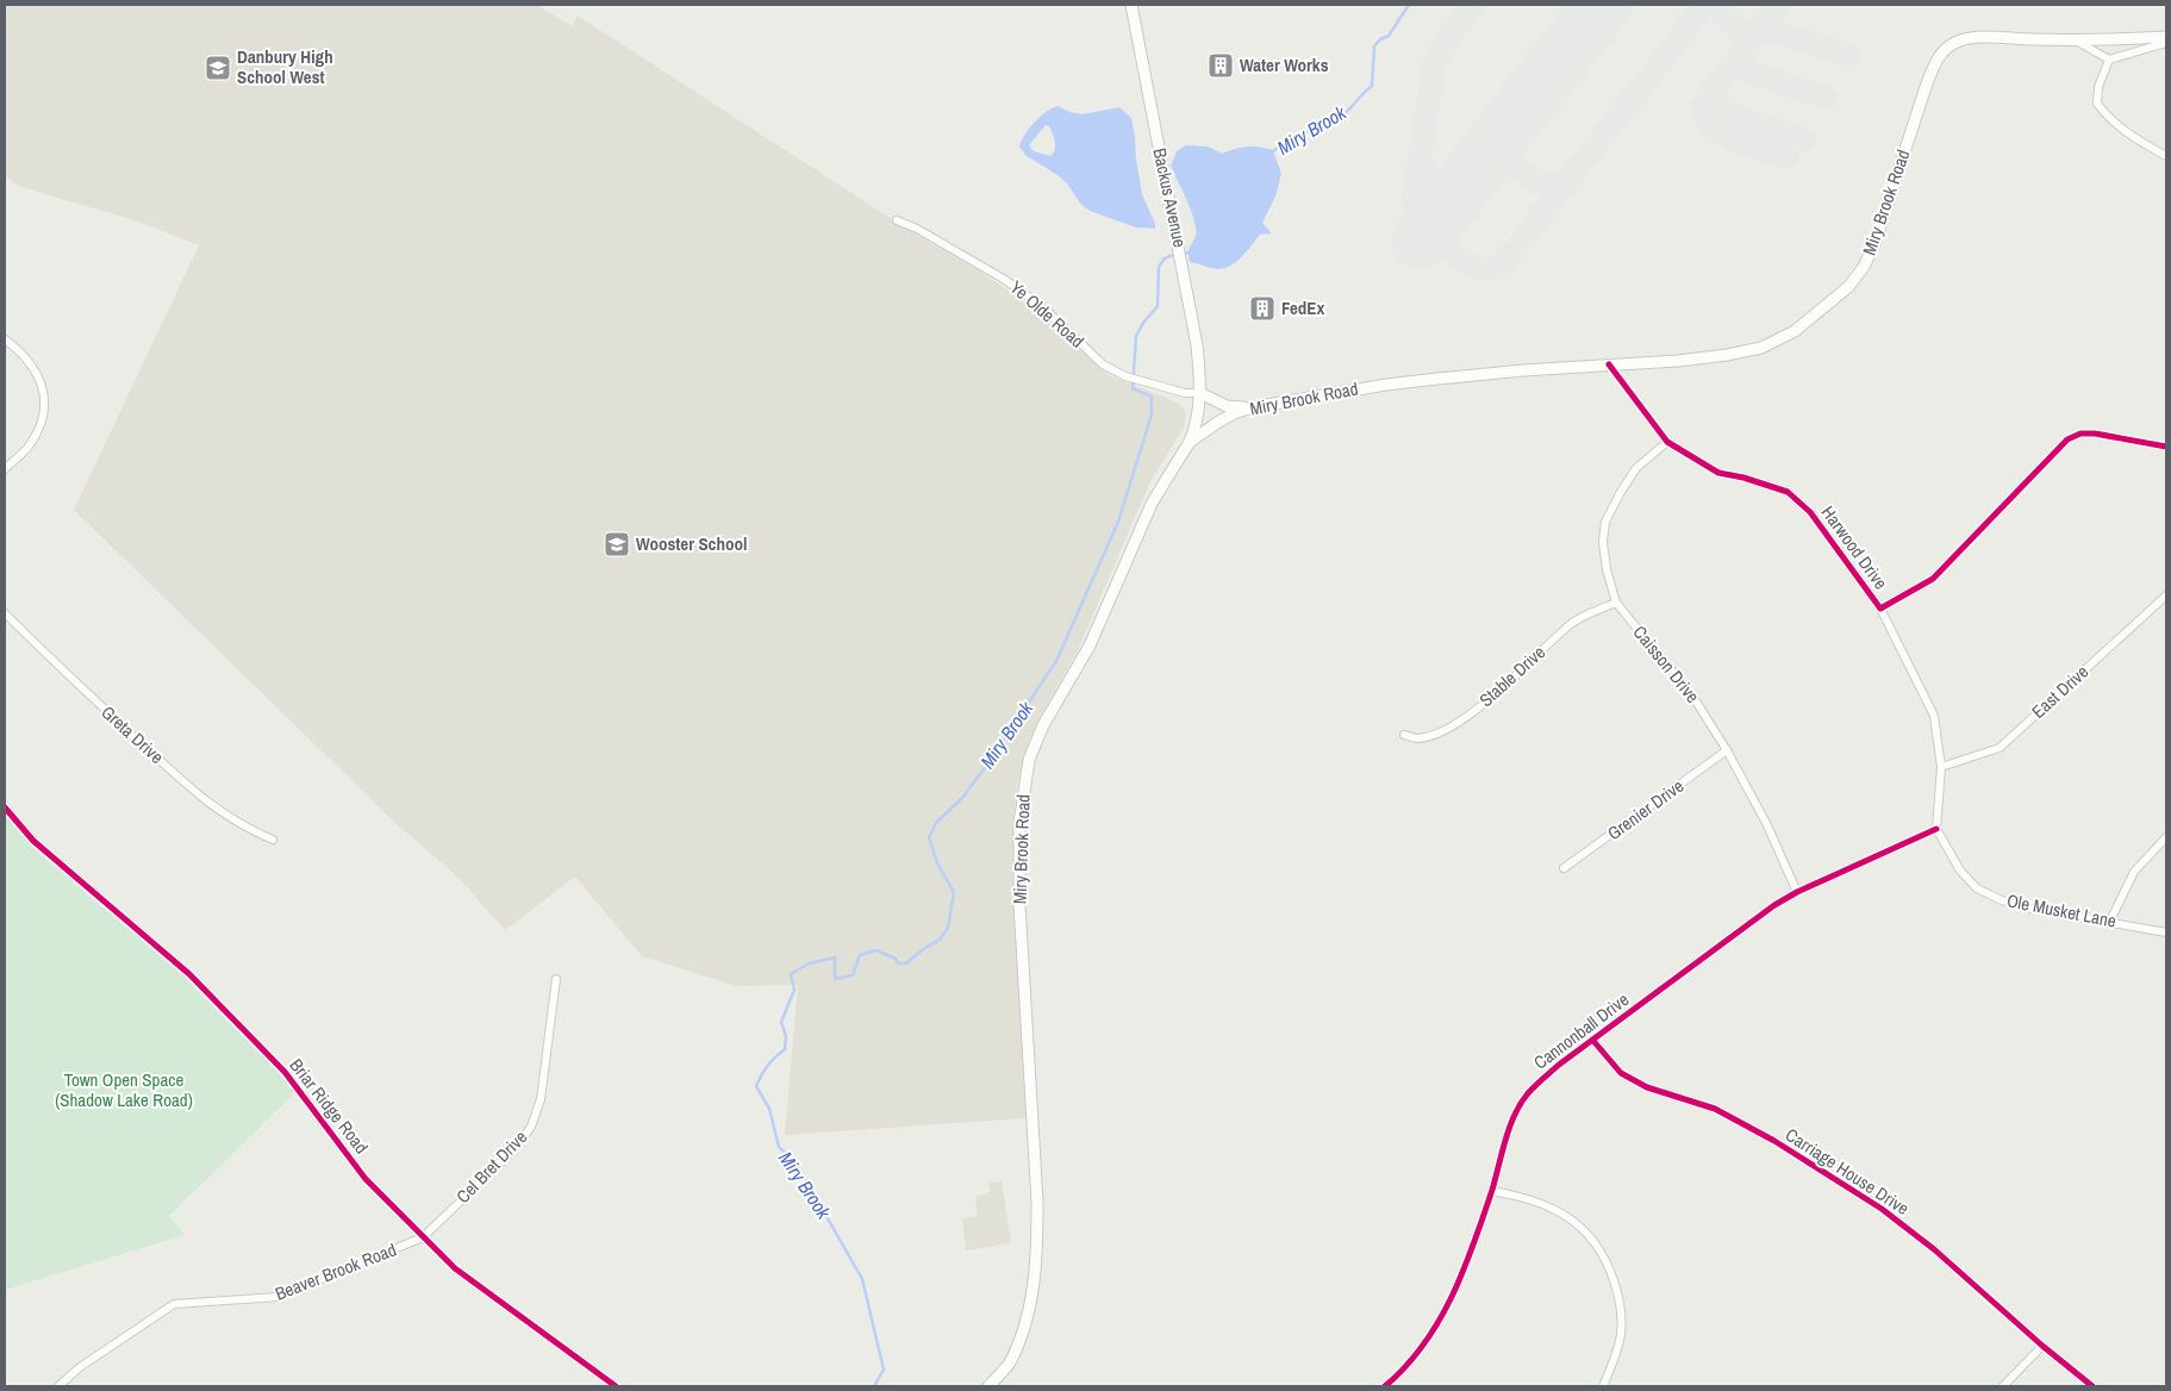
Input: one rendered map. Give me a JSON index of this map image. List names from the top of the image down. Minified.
{"streets":{"main road":["Backus Avenue","Miry Brook Road"],"street":["Ye Olde Road","Harwood Drive","Caisson Drive","Stable Drive","East Drive","Greta Drive","Grenier Drive","Ole Musket Lane","Cannonball Drive","Briar Ridge Road","Cel Bret Drive","Carriage House Drive","Beaver Brook Road"]},"crossings":[["Backus Avenue","Miry Brook Road"],["Backus Avenue","Ye Olde Road"],["Miry Brook Road","Harwood Drive"],["Harwood Drive","Caisson Drive"],["Caisson Drive","Stable Drive"],["Caisson Drive","Grenier Drive"],["Caisson Drive","Cannonball Drive"],["Ole Musket Lane","Cannonball Drive"],["Cannonball Drive","Carriage House Drive"],["Briar Ridge Road","Cel Bret Drive"],["Briar Ridge Road","Beaver Brook Road"],["Cel Bret Drive","Beaver Brook Road"]],"water":["Miry Brook"],"parks":["Town Open Space (Shadow Lake Road)"],"places":{"building":["Water Works","FedEx"],"school or university":["Danbury High School West","Wooster School"]}}
